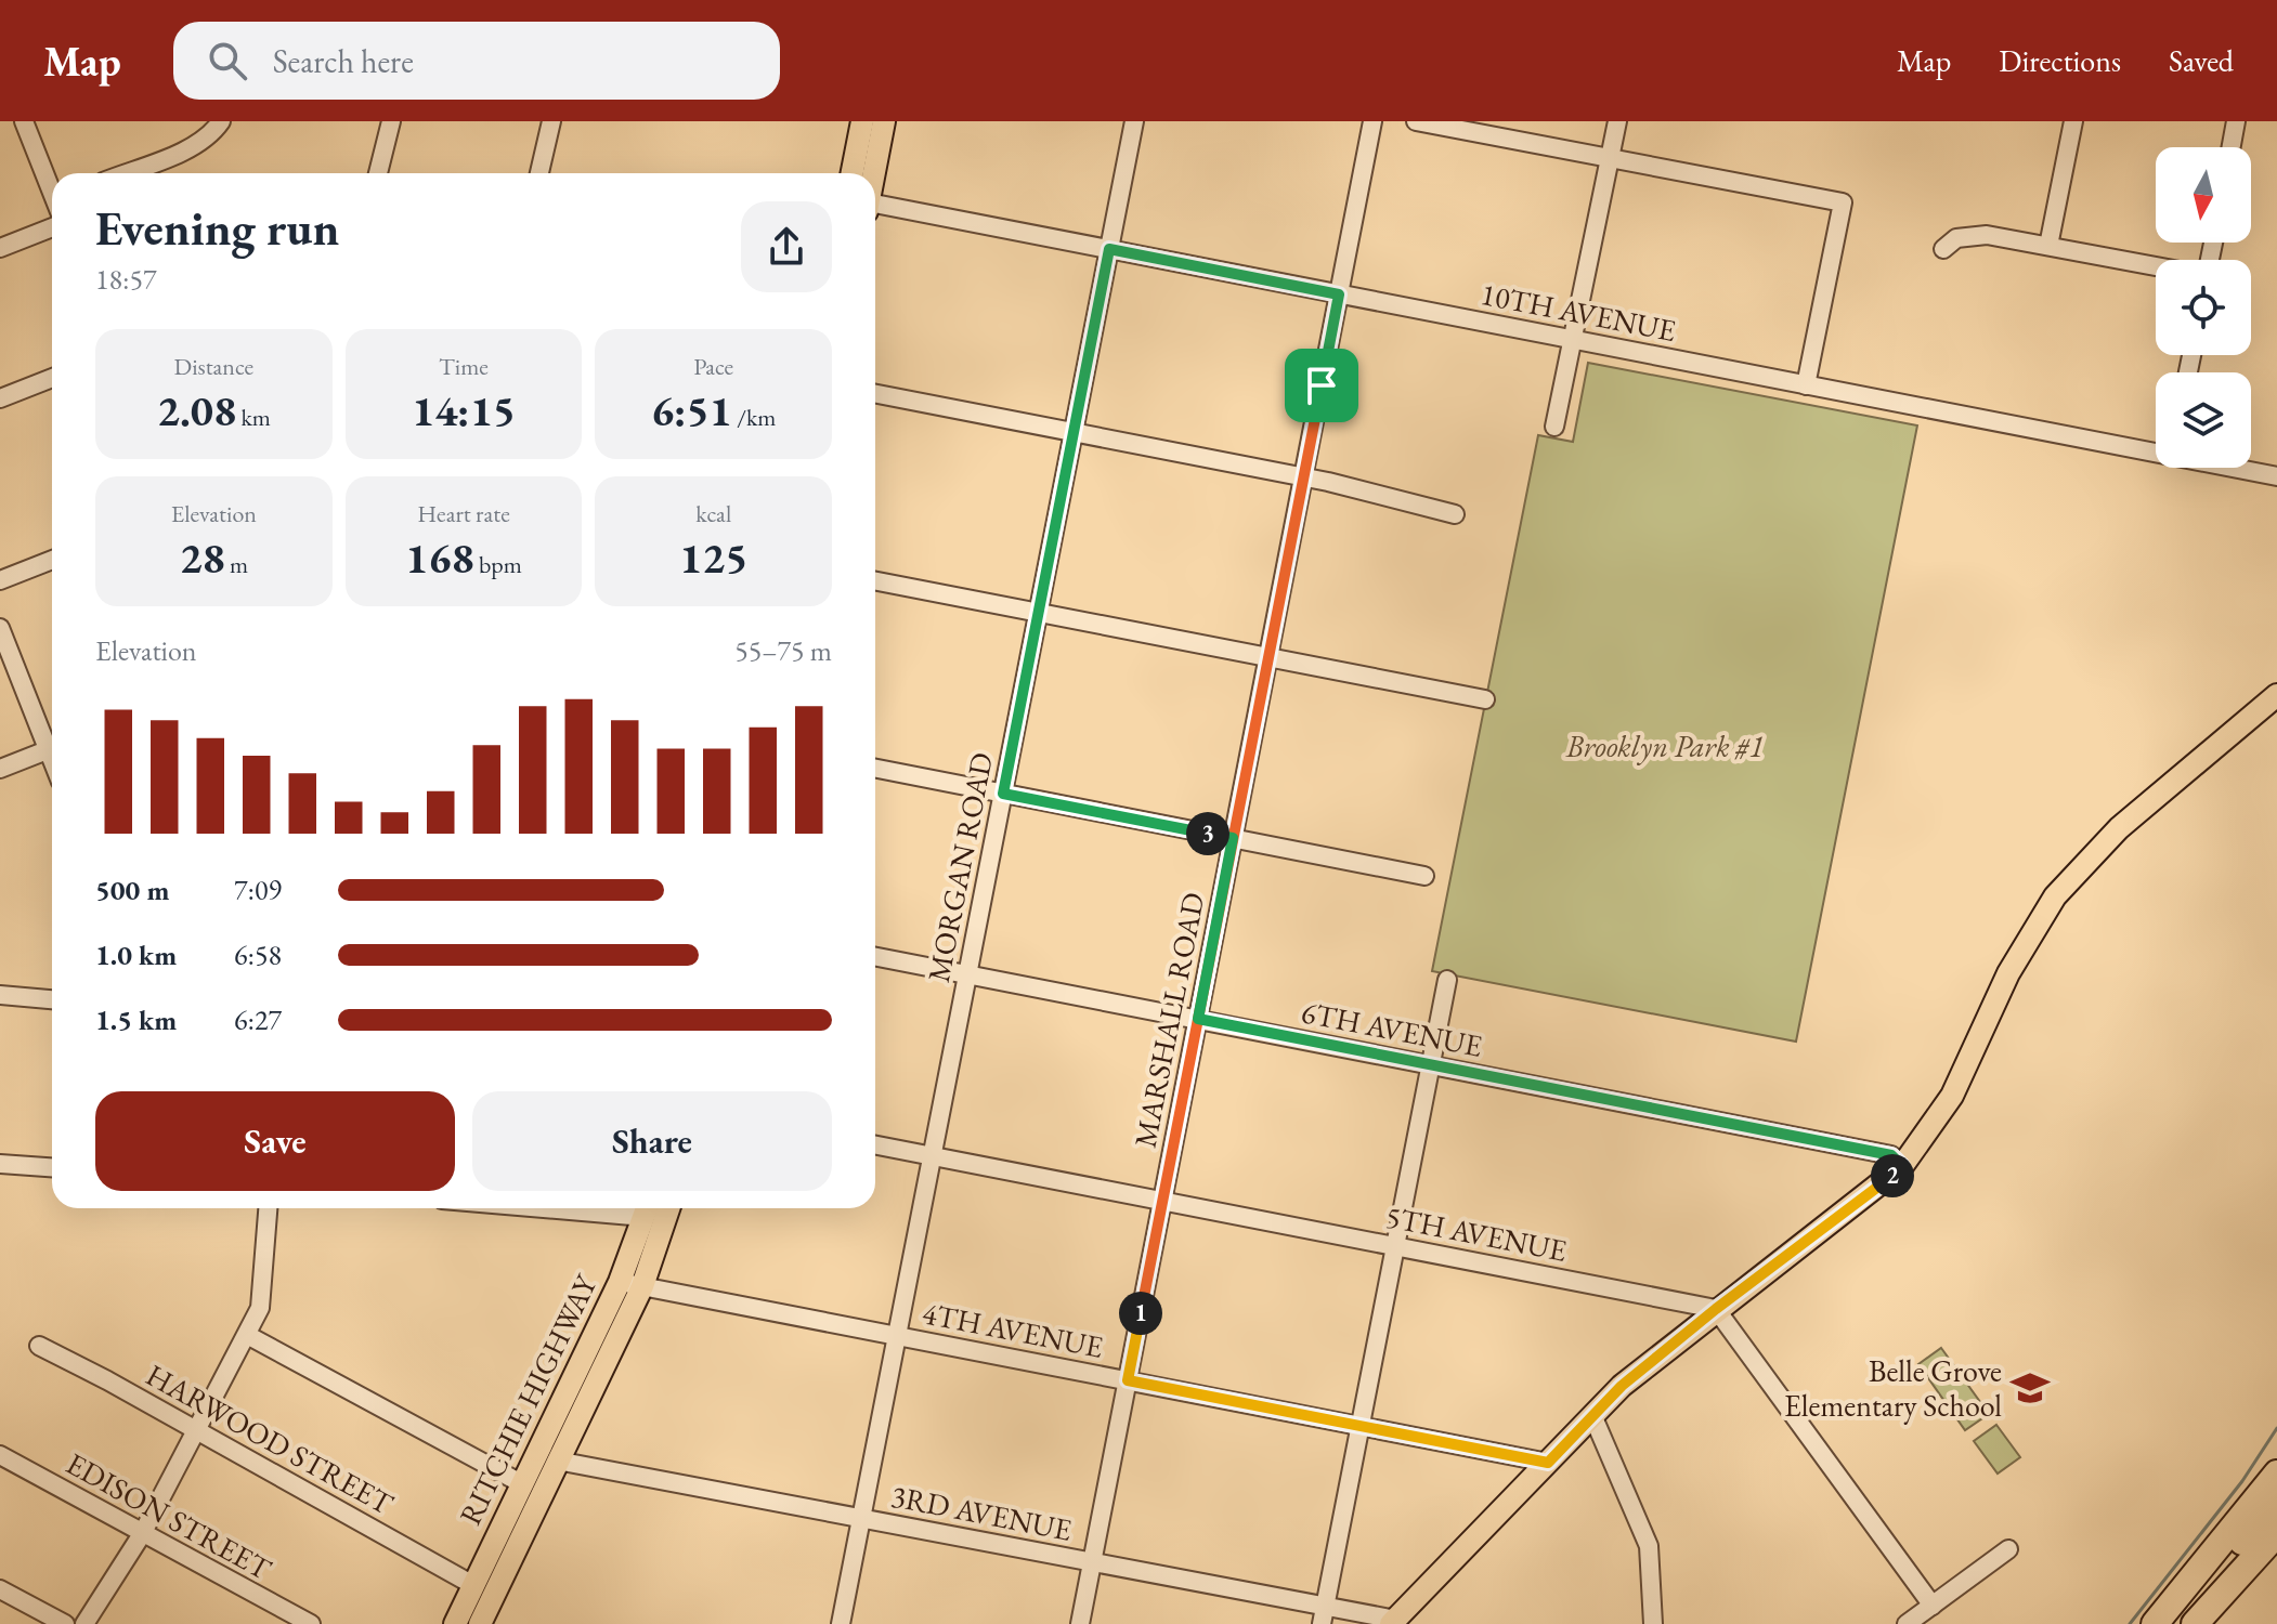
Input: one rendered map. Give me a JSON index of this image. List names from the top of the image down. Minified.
{"streets":{"main road":["RITCHIE HIGHWAY"],"street":["10TH AVENUE","MORGAN ROAD","MARSHALL ROAD","6TH AVENUE","5TH AVENUE","4TH AVENUE","HARWOOD STREET","3RD AVENUE","EDISON STREET"]},"crossings":[["10TH AVENUE","MORGAN ROAD"],["10TH AVENUE","MARSHALL ROAD"],["MORGAN ROAD","6TH AVENUE"],["MORGAN ROAD","5TH AVENUE"],["MORGAN ROAD","4TH AVENUE"],["MORGAN ROAD","3RD AVENUE"],["MARSHALL ROAD","6TH AVENUE"],["MARSHALL ROAD","5TH AVENUE"],["MARSHALL ROAD","4TH AVENUE"],["MARSHALL ROAD","3RD AVENUE"],["4TH AVENUE","RITCHIE HIGHWAY"],["RITCHIE HIGHWAY","HARWOOD STREET"],["RITCHIE HIGHWAY","3RD AVENUE"]],"parks":["Brooklyn Park #1"],"places":{"school or university":["Belle Grove Elementary School"]},"north":"bottom","page":{"header":"Map","search":"Search here","nav":["Map","Directions","Saved"],"heading":["Evening run","18:57"],"stats":[["Distance","2.08 km"],["Time","14:15"],["Pace","6:51 /km"],["Elevation","28 m"],["Heart rate","168 bpm"],["kcal","125"]],"chart":["Elevation","55–75 m"],"pins":["3","2","1"],"list":[{"name":"500 m","note":"7:09"},{"name":"1.0 km","note":"6:58"},{"name":"1.5 km","note":"6:27"}],"buttons":["Save","Share"]}}
